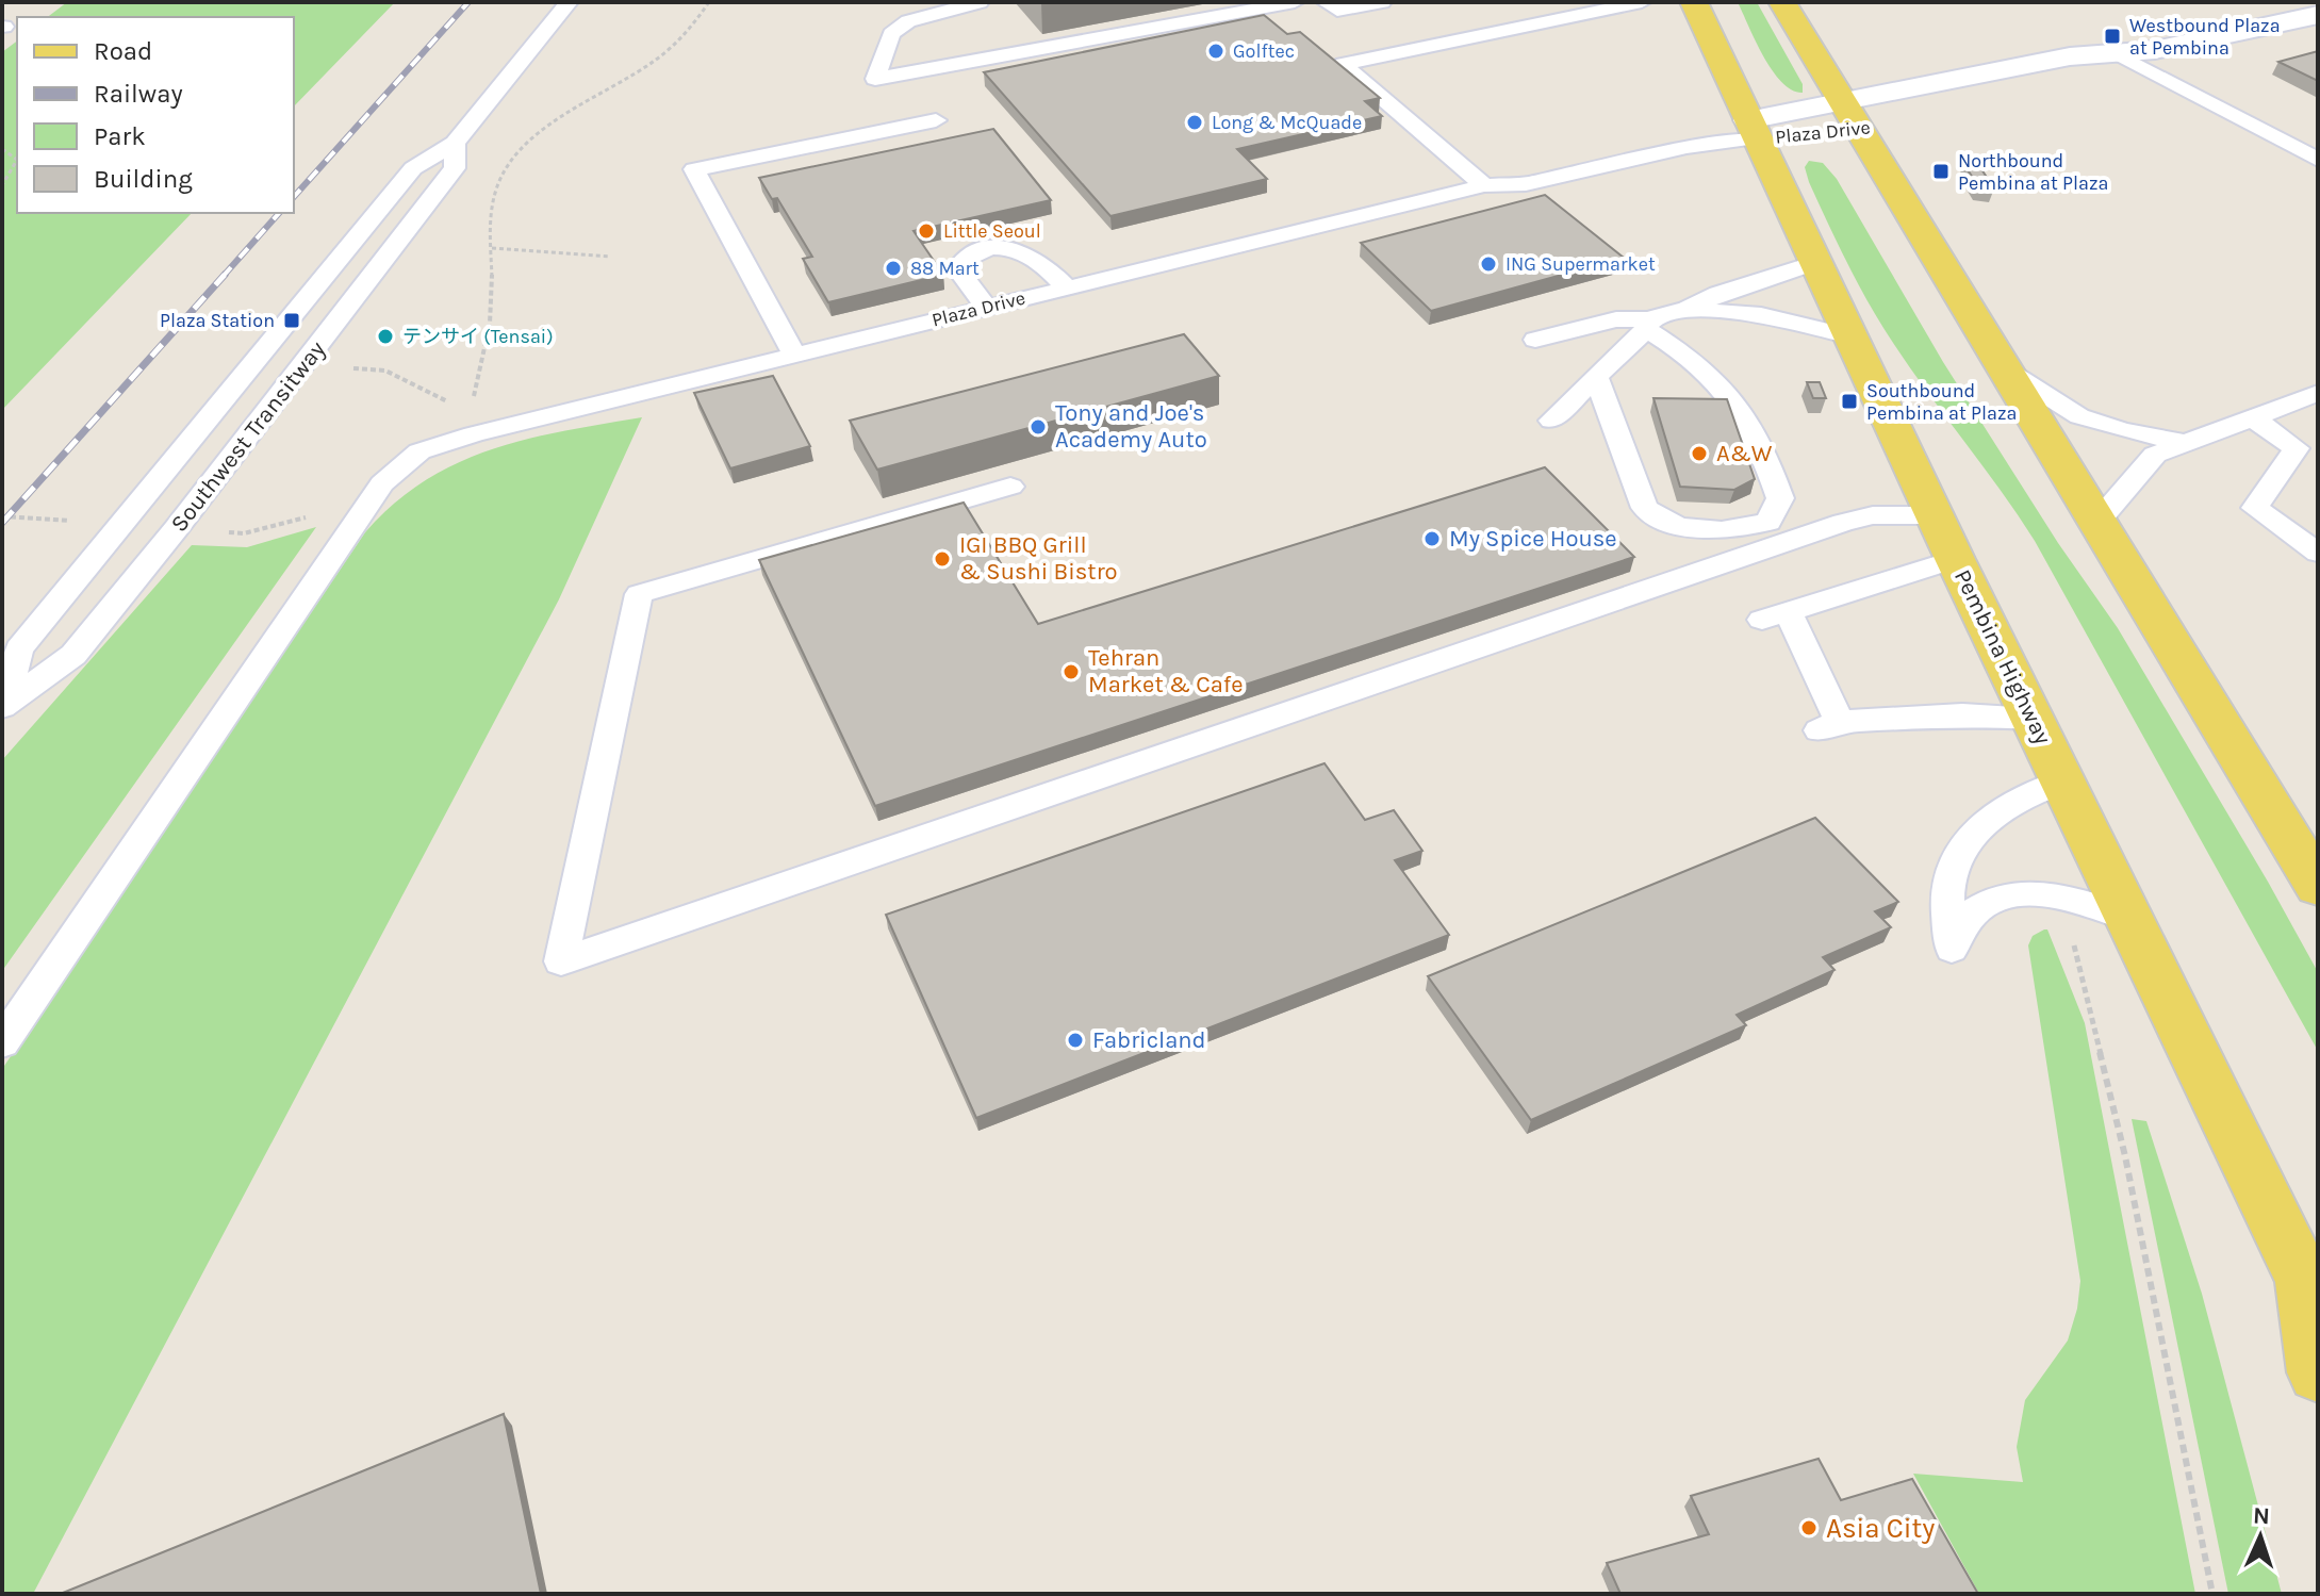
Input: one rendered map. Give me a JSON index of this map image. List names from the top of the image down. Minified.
{"streets":{"main road":["Pembina Highway"],"street":["Plaza Drive"],"lane":["Southwest Transitway"]},"crossings":[["Plaza Drive","Pembina Highway"]],"places":{"transit":["Westbound Plaza at Pembina","Northbound Pembina at Plaza","Plaza Station","Southbound Pembina at Plaza"],"other":["Golftec","Long & McQuade","Little Seoul","ING Supermarket","88 Mart","テンサイ (Tensai)","Tony and Joe's Academy Auto","A&W","My Spice House","IGI BBQ Grill & Sushi Bistro","Tehran Market & Cafe","Fabricland","Asia City"]},"legend":["Road","Railway","Park","Building"],"north":"top"}
